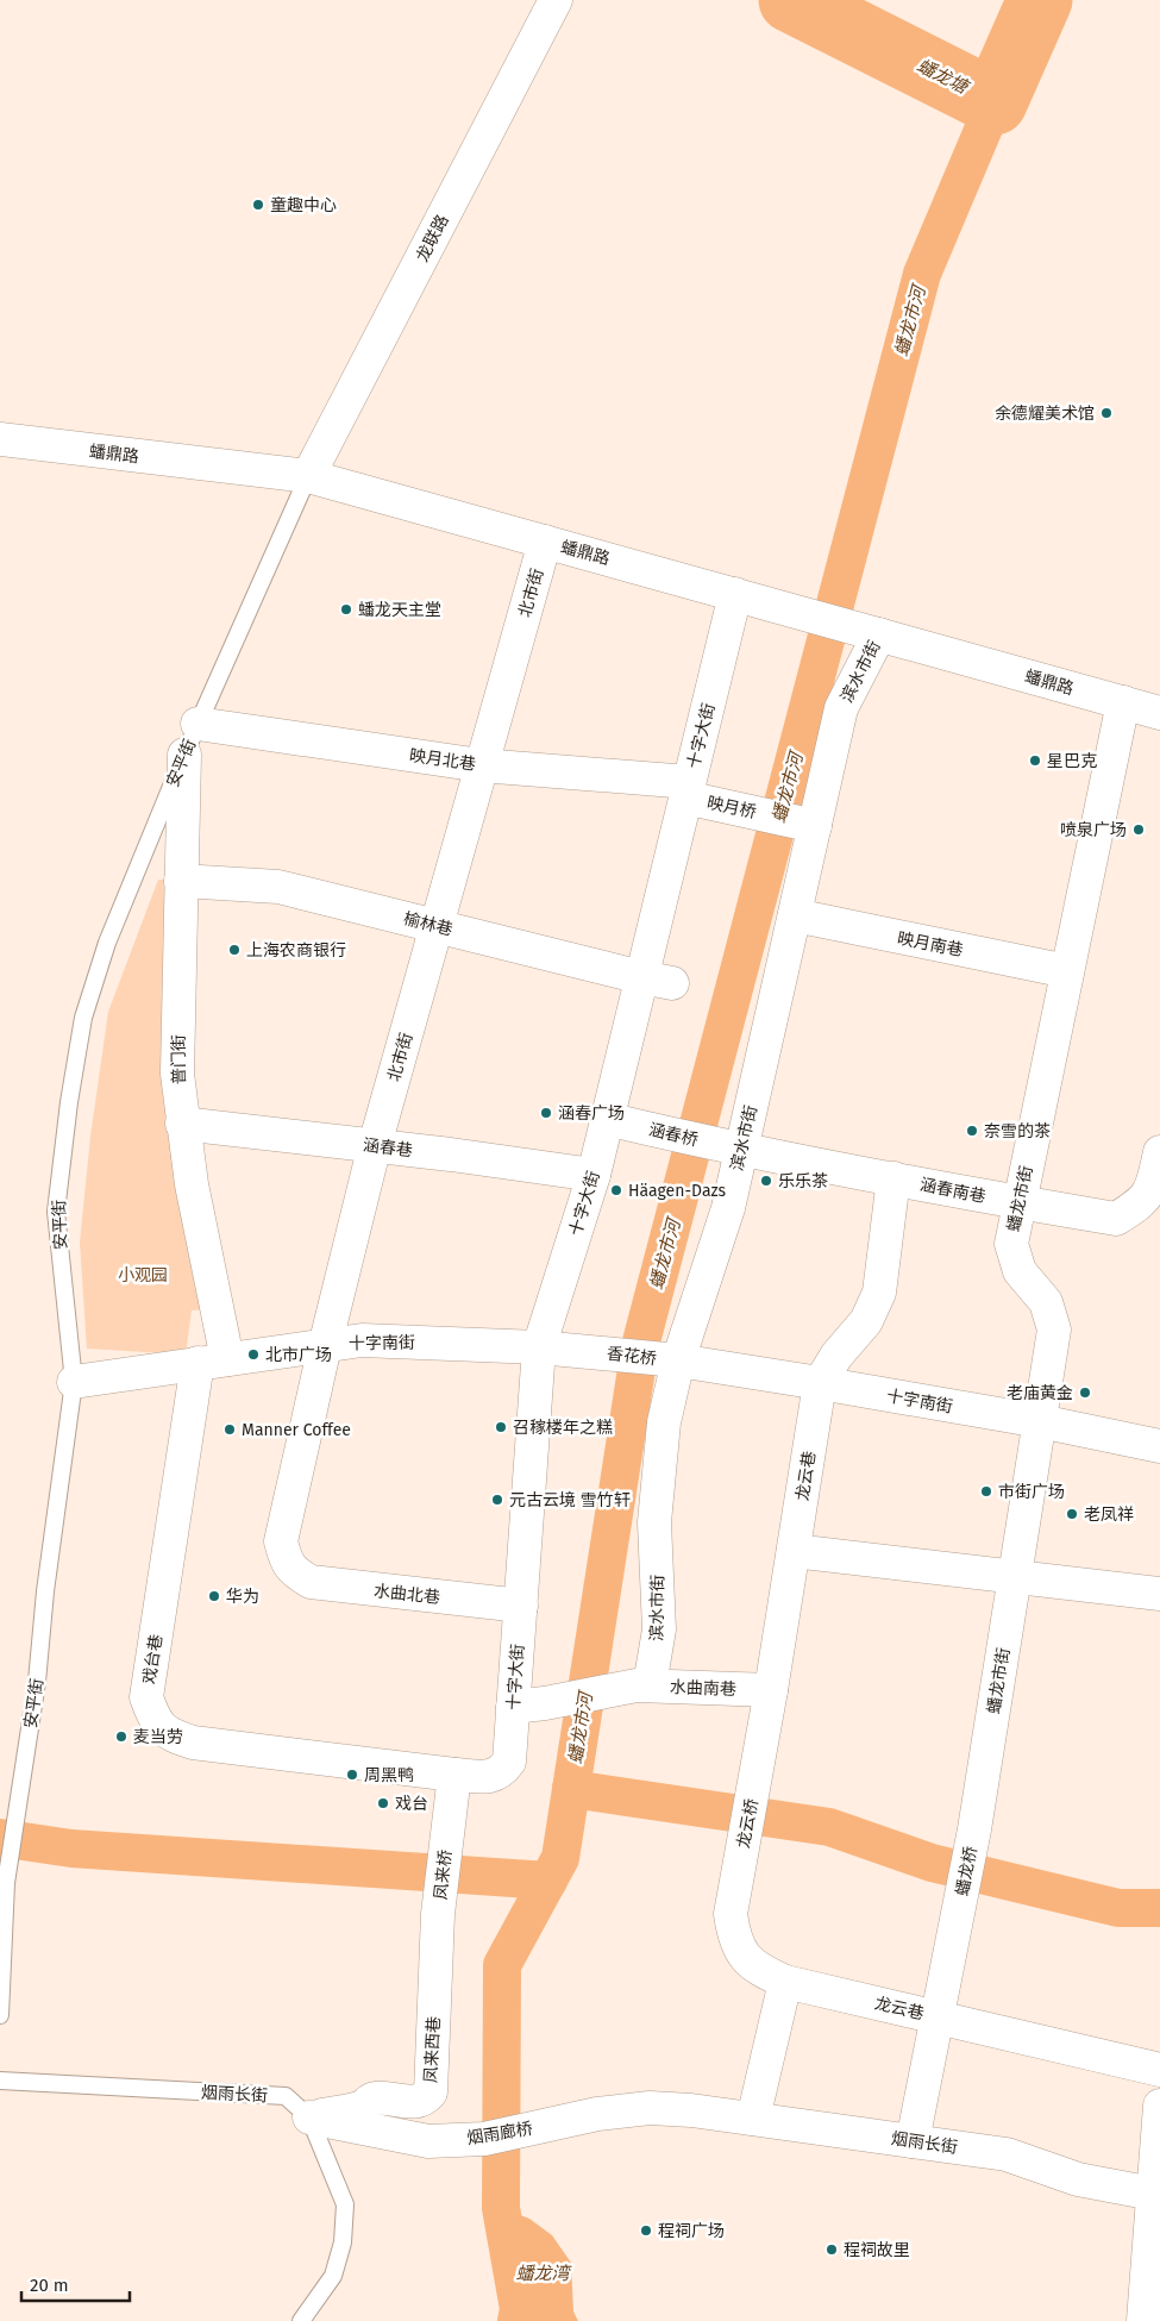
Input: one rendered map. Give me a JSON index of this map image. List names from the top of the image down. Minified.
{"streets":{"street":["龙联路","蟠鼎路","北市街","滨水市街","十字大街","映月北巷","映月桥","榆林巷","映月南巷","普门街","涵春桥","涵春巷","涵春南巷","蟠龙市街","十字南街","香花桥","龙云巷","水曲北巷","戏台巷","水曲南巷","龙云桥","蟠龙桥","凤来桥","凤来西巷","烟雨长街","烟雨廊桥"],"lane":["安平街"]},"crossings":[["龙联路","蟠鼎路"],["龙联路","安平街"],["蟠鼎路","北市街"],["蟠鼎路","滨水市街"],["蟠鼎路","十字大街"],["蟠鼎路","安平街"],["蟠鼎路","蟠龙市街"],["北市街","映月北巷"],["北市街","榆林巷"],["北市街","涵春巷"],["北市街","十字南街"],["北市街","水曲北巷"],["滨水市街","映月桥"],["滨水市街","映月南巷"],["滨水市街","涵春桥"],["滨水市街","涵春南巷"],["滨水市街","十字南街"],["滨水市街","香花桥"],["滨水市街","水曲南巷"],["十字大街","映月北巷"],["十字大街","映月桥"],["十字大街","榆林巷"],["十字大街","涵春桥"],["十字大街","涵春巷"],["十字大街","十字南街"],["十字大街","水曲北巷"],["十字大街","戏台巷"],["十字大街","水曲南巷"],["十字大街","凤来桥"],["映月北巷","安平街"],["映月北巷","映月桥"],["安平街","普门街"],["安平街","十字南街"],["榆林巷","普门街"],["映月南巷","蟠龙市街"],["普门街","涵春巷"],["普门街","十字南街"],["普门街","戏台巷"],["涵春桥","涵春南巷"],["涵春南巷","蟠龙市街"],["涵春南巷","龙云巷"],["蟠龙市街","十字南街"],["蟠龙市街","蟠龙桥"],["十字南街","香花桥"],["十字南街","龙云巷"],["十字南街","戏台巷"],["龙云巷","水曲南巷"],["龙云巷","龙云桥"],["龙云巷","蟠龙桥"],["戏台巷","凤来桥"],["凤来桥","凤来西巷"],["凤来西巷","烟雨长街"],["凤来西巷","烟雨廊桥"],["烟雨长街","烟雨廊桥"]],"water":["蟠龙塘","蟠龙市河","蟠龙湾"],"parks":["小观园"],"places":["童趣中心","余德耀美术馆","蟠龙天主堂","星巴克","喷泉广场","上海农商银行","涵春广场","奈雪的茶","乐乐茶","Häagen-Dazs","北市广场","老庙黄金","召稼楼年之糕","Manner Coffee","市街广场","元古云境 雪竹轩","老凤祥","华为","麦当劳","周黑鸭","戏台","程祠广场","程祠故里"],"scale_bar":"20 m"}
